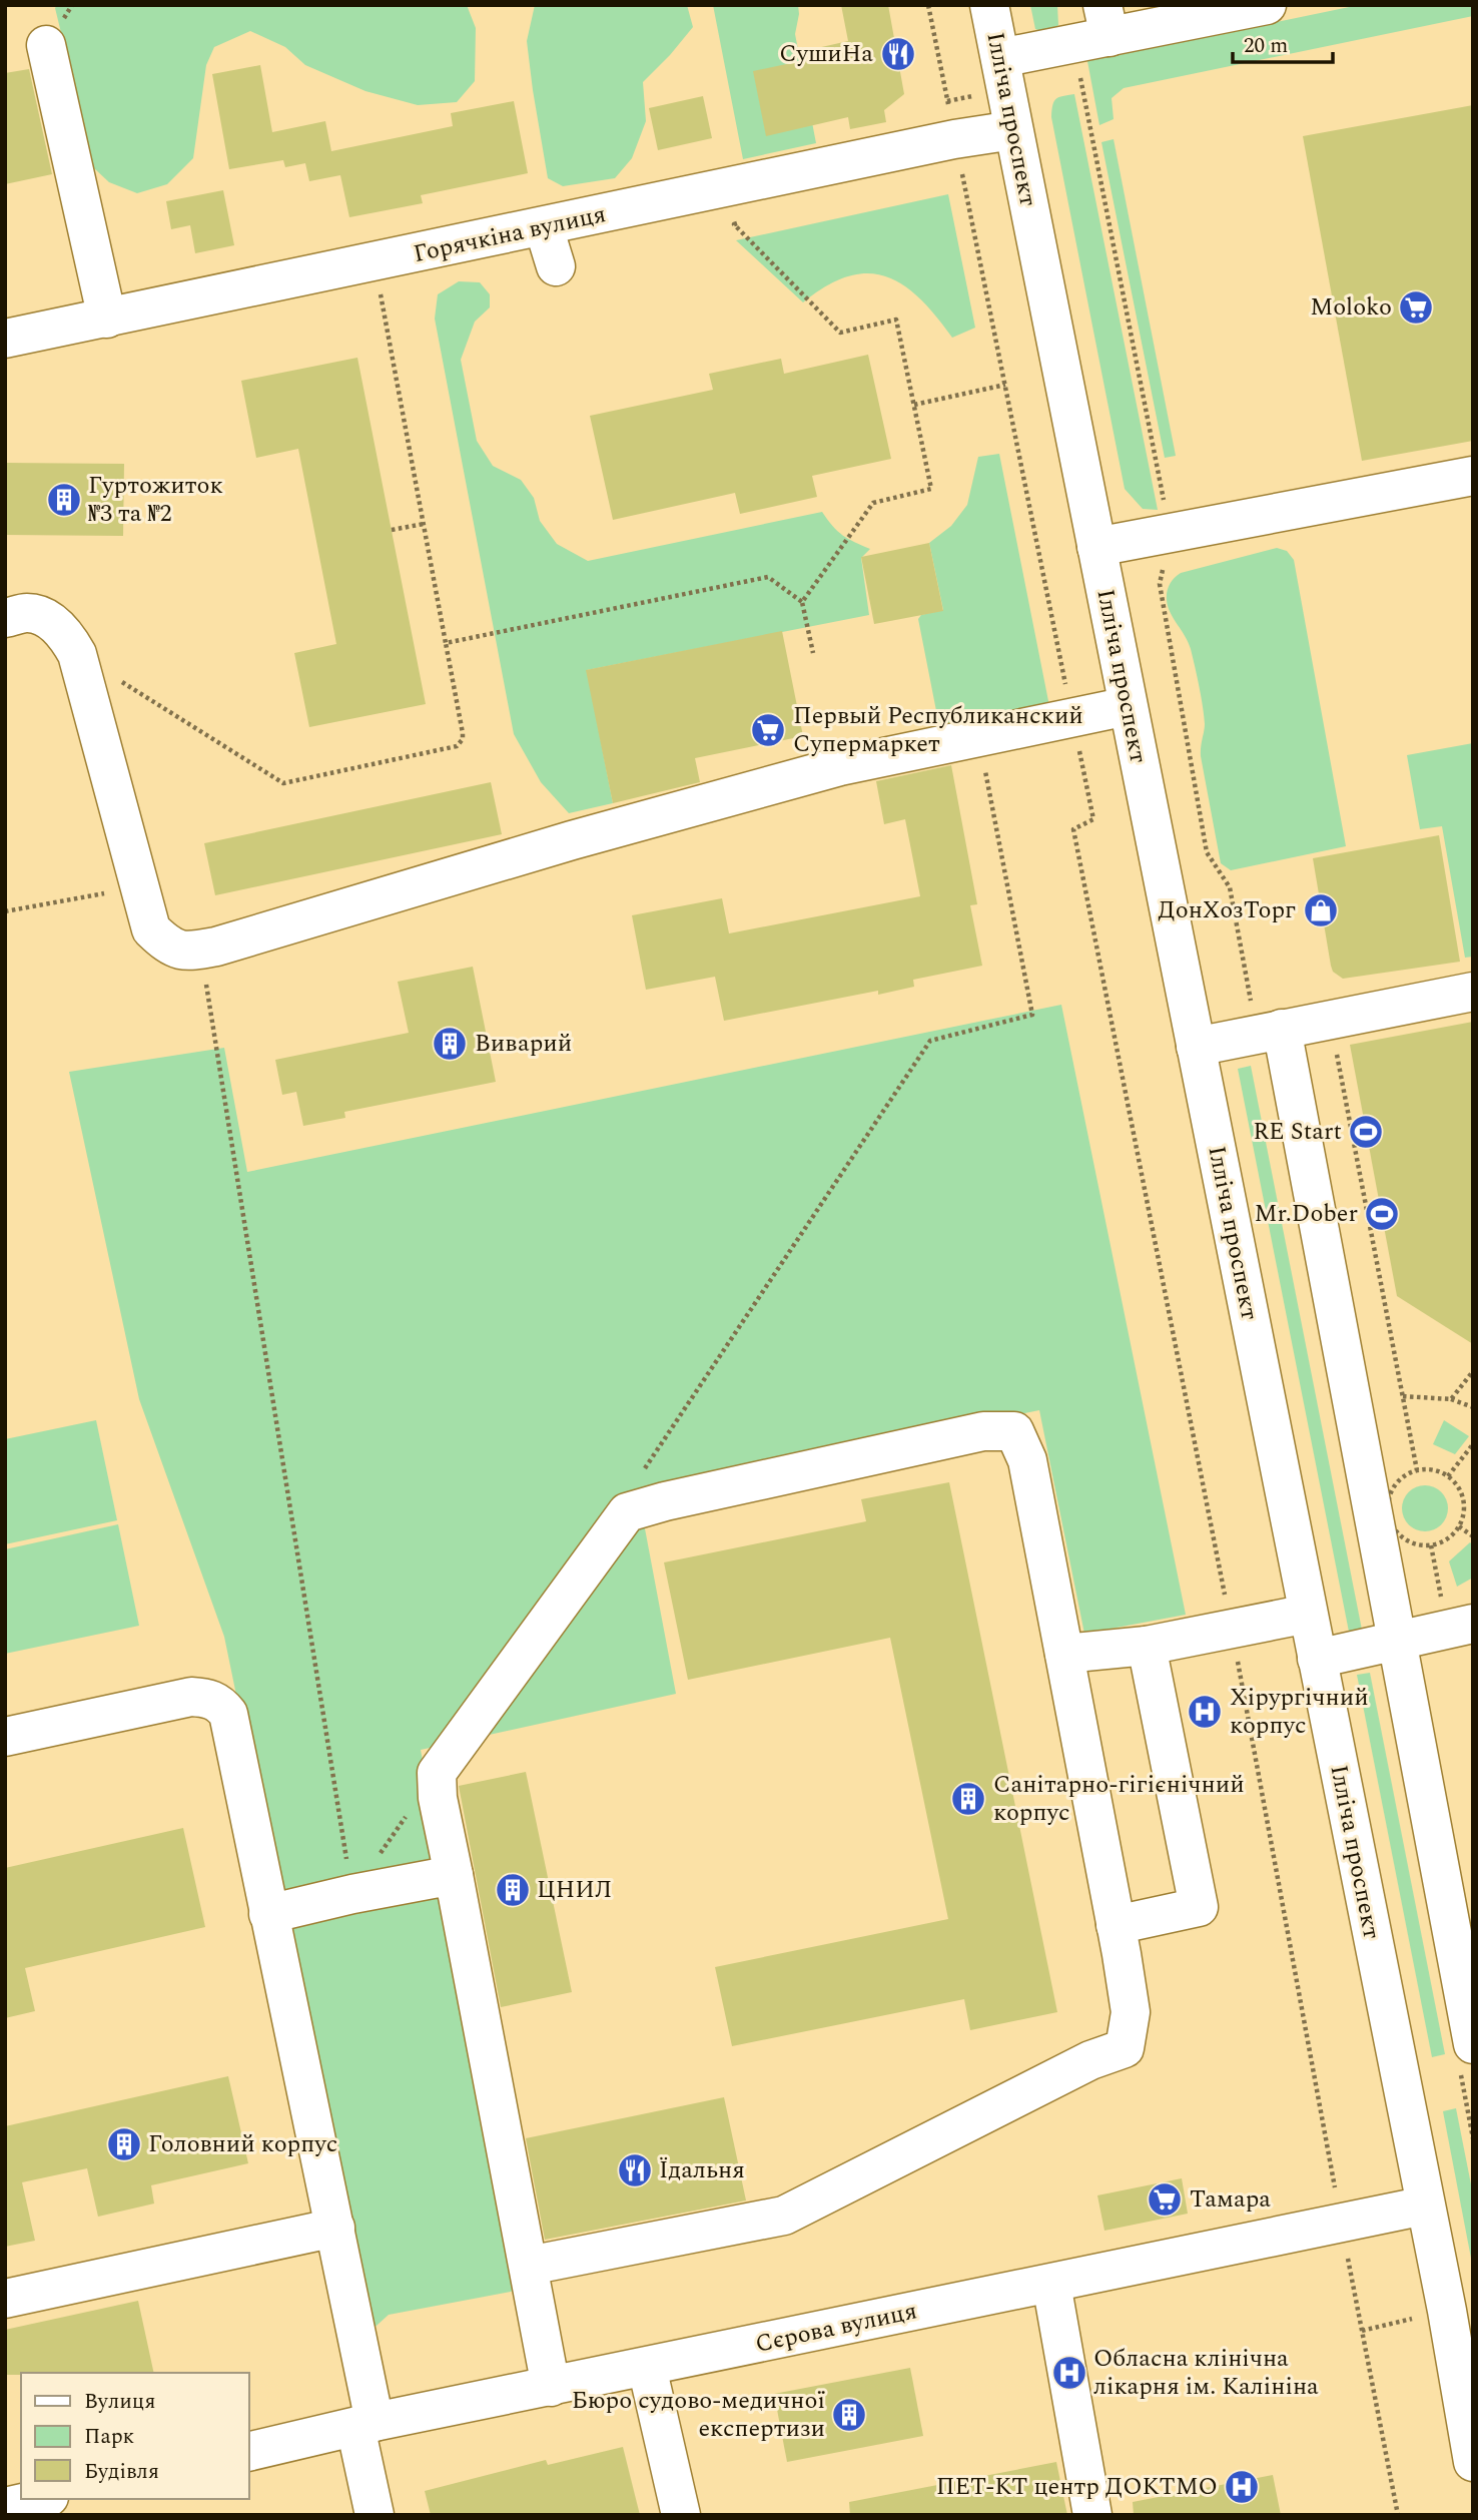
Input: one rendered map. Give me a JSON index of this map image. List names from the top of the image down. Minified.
{"streets":{"street":["Ілліча проспект","Горячкіна вулиця","Сєрова вулиця"]},"crossings":[["Ілліча проспект","Горячкіна вулиця"],["Ілліча проспект","Сєрова вулиця"]],"places":{"restaurant":["СушиНа","Їдальня"],"supermarket":["Moloko","Первый Республиканский Супермаркет","Тамара"],"building":["Гуртожиток №3 та №2","Виварий","Санітарно-гігієнічний корпус","ЦНИЛ","Головний корпус","Бюро судово-медичної експертизи"],"shop":["ДонХозТорг"],"sports":["RE Start","Mr.Dober"],"hospital":["Хірургічний корпус","Обласна клінічна лікарня ім. Калініна","ПЕТ-КТ центр ДОКТМО"]},"legend":["Вулиця","Парк","Будівля"],"scale_bar":"20 m"}
